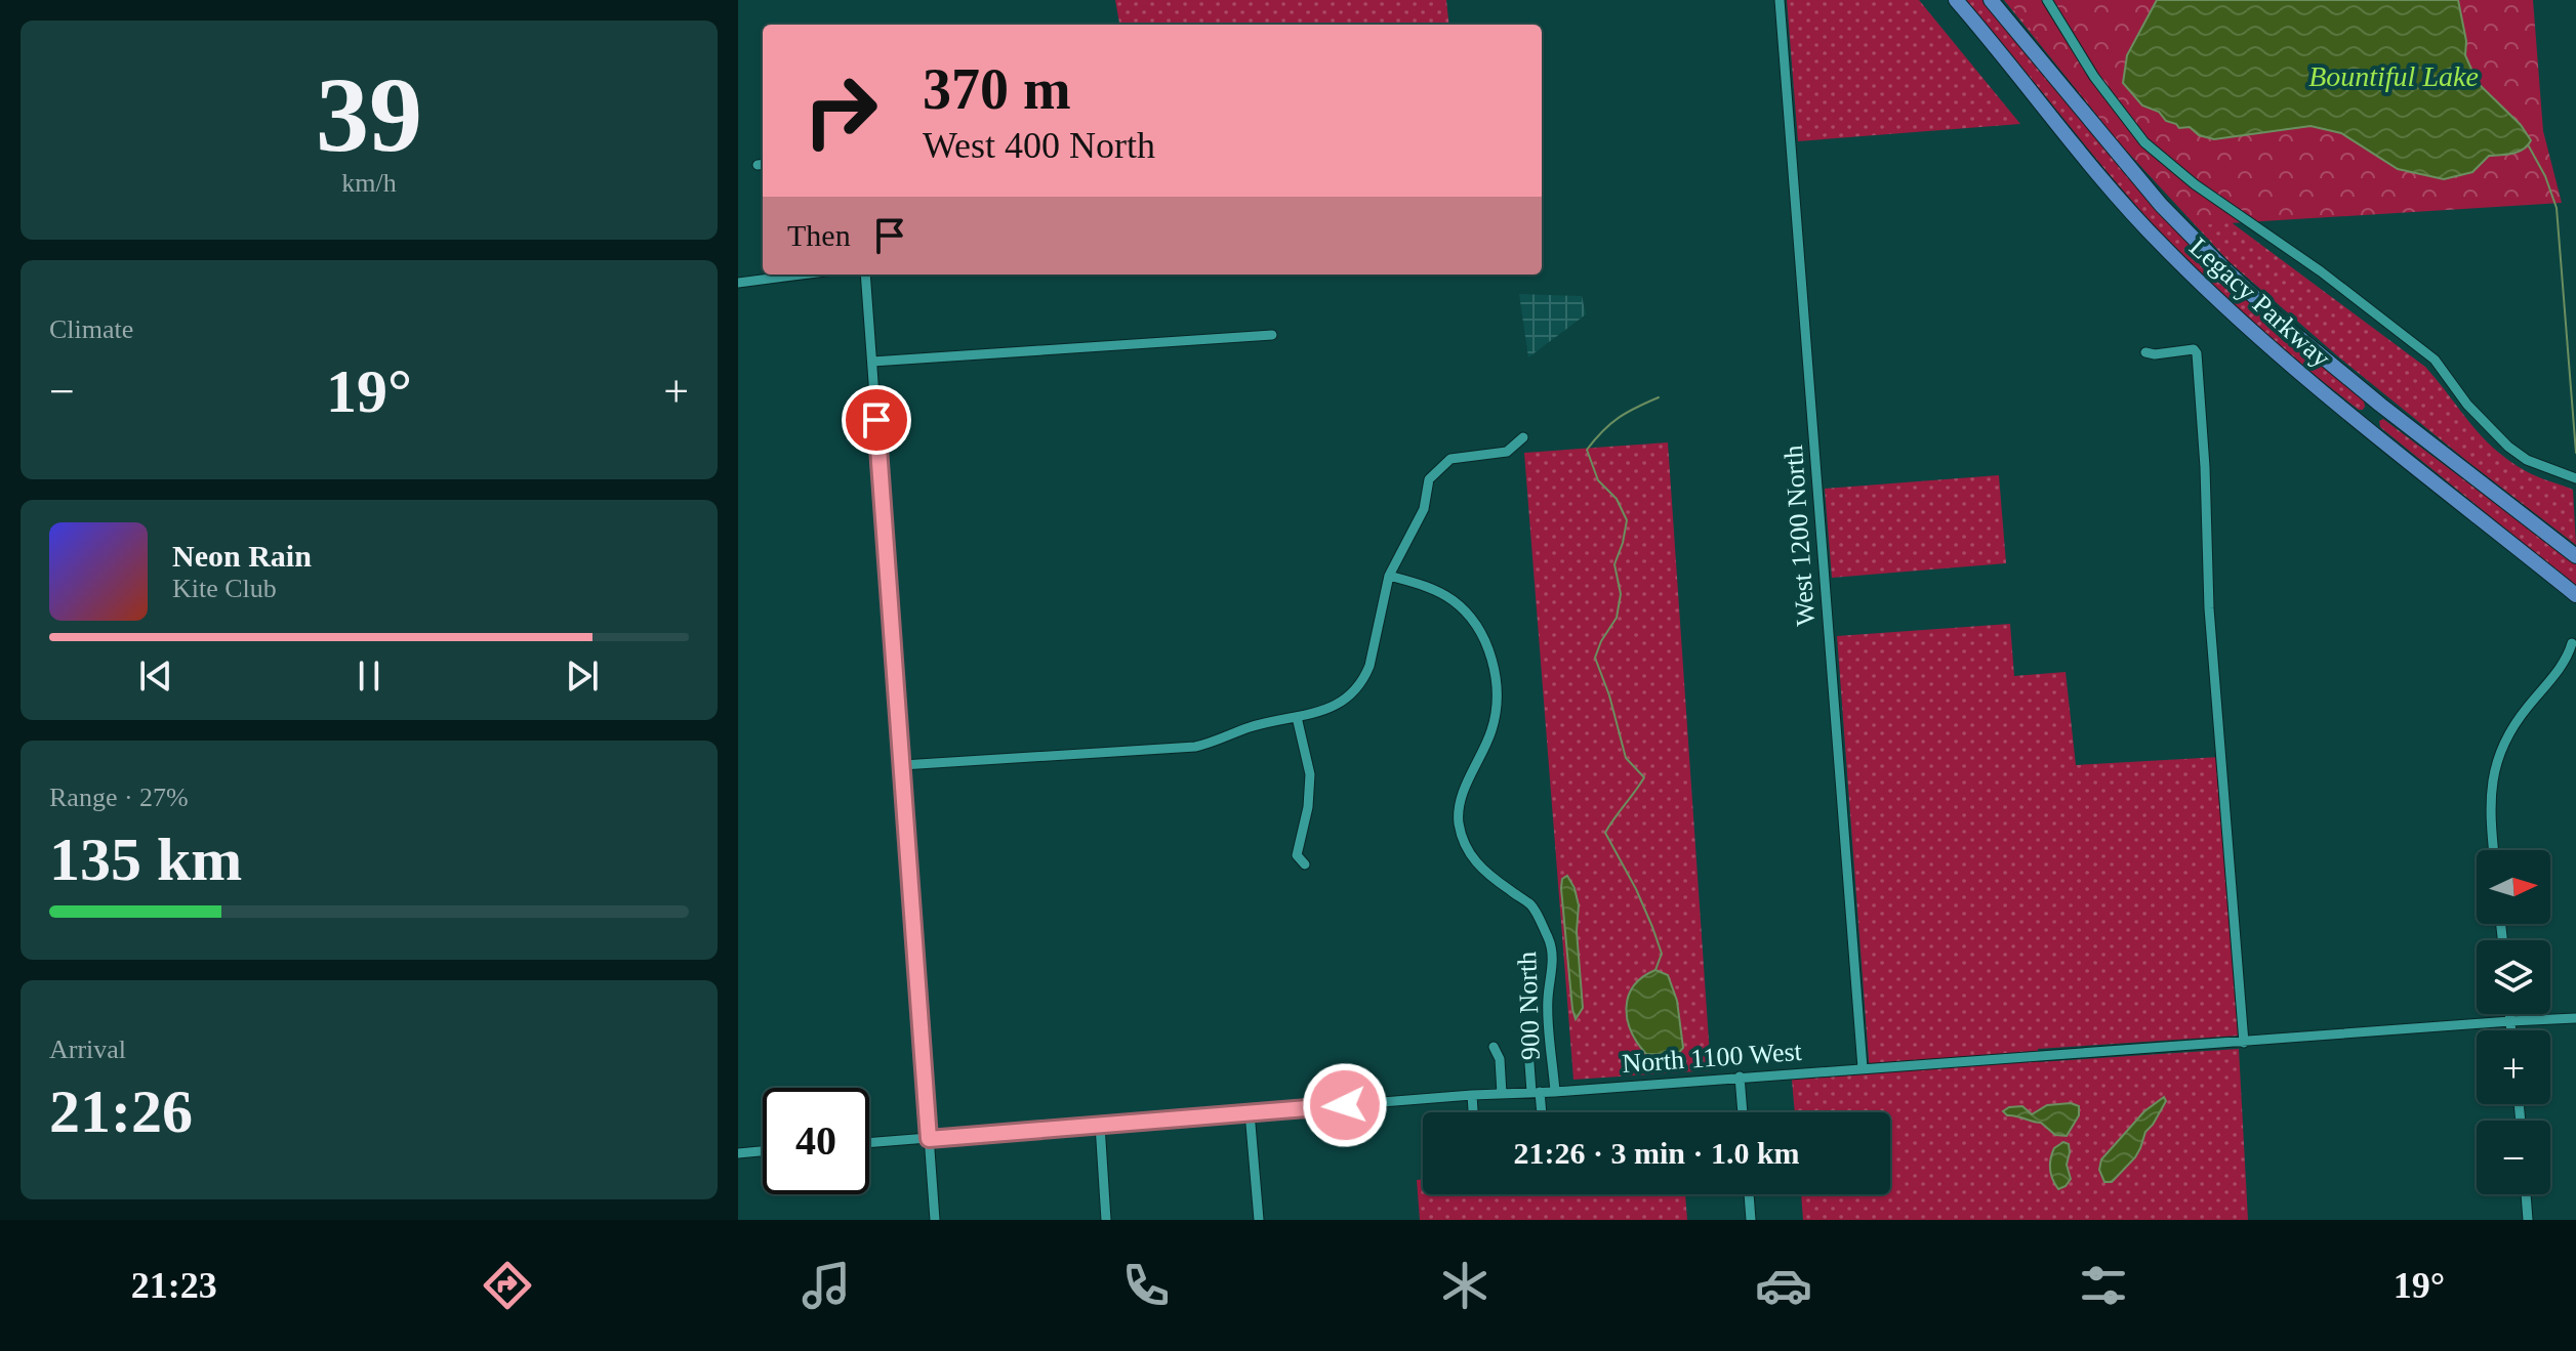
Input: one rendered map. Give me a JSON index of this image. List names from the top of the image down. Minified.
{"streets":{"highway":["Legacy Parkway"],"street":["West 1200 North","900 North","North 1100 West"]},"crossings":[["West 1200 North","North 1100 West"],["900 North","North 1100 West"]],"water":["Bountiful Lake"],"north":"right","page":{"tile":[["39","km/h"],"Climate",["Range · 27%","135 km"],["Arrival","21:26"]],"turn":["370 m","West 400 North"],"then":"Then","heat":["−","19°","+"],"song":["Neon Rain","Kite Club"],"map_buttons":["+","−"],"limit":"40","trip":"21:26 · 3 min · 1.0 km","tabs":["21:23","19°"]}}
